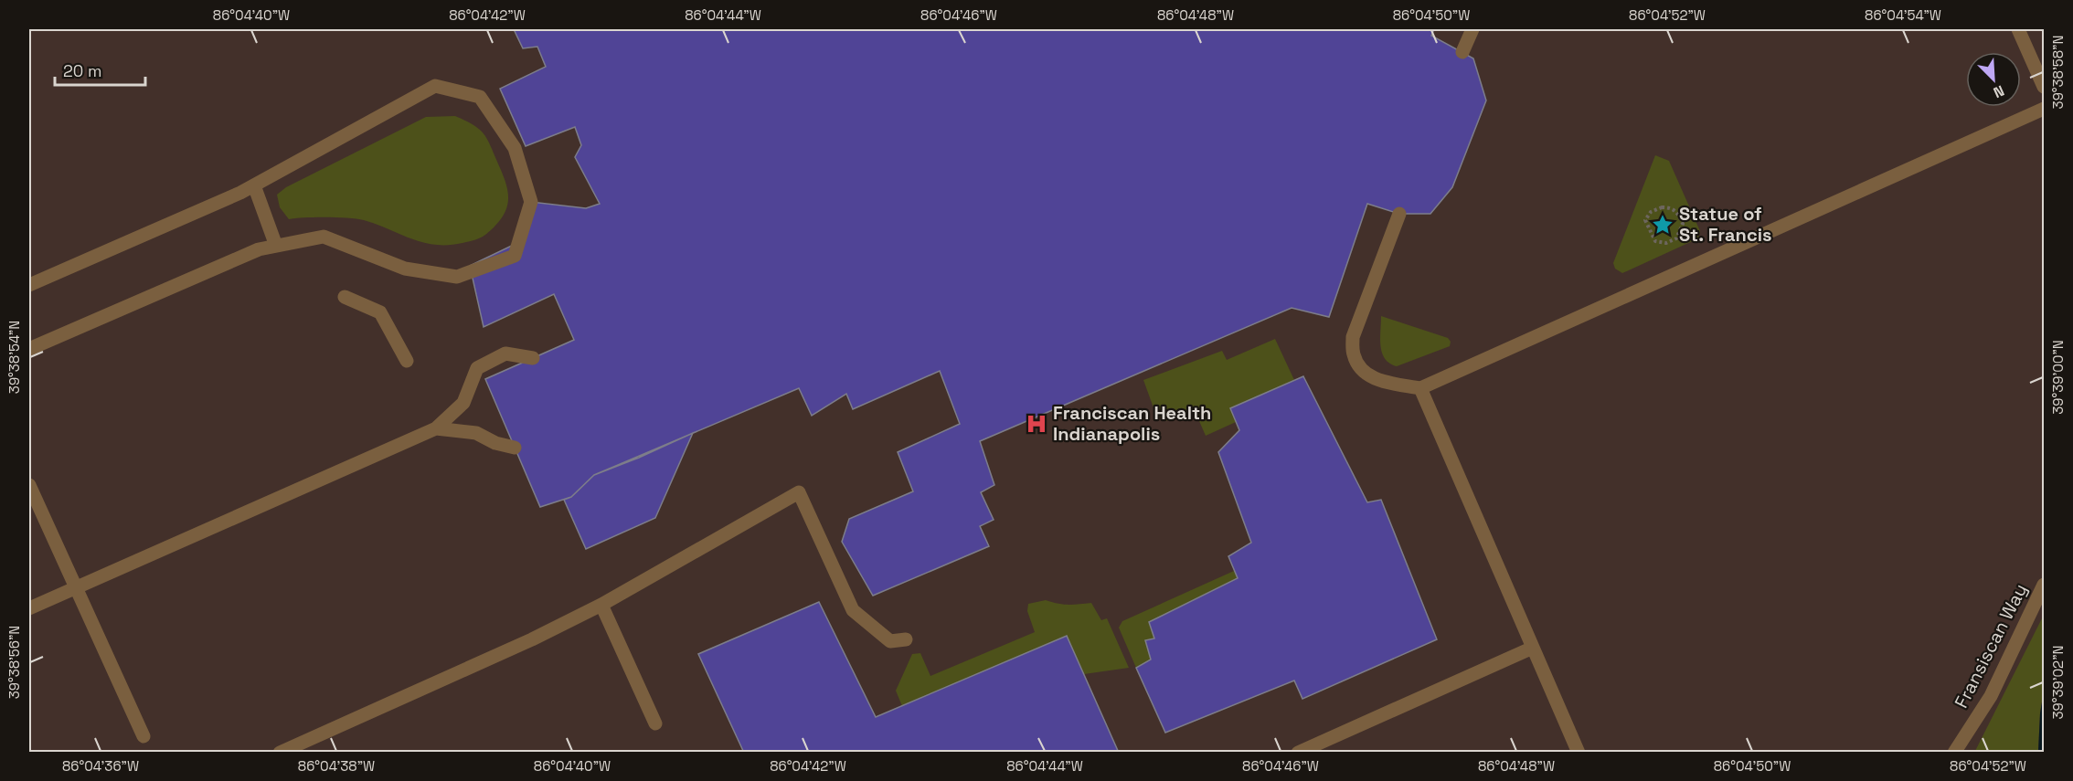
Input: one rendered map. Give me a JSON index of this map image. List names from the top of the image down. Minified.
{"streets":{"street":["Fransiscan Way"]},"places":{"place":["Statue of St. Francis"],"hospital":["Franciscan Health Indianapolis"]},"scale_bar":"20 m","north":"bottom right","coordinates":["86°04'40\"W","86°04'42\"W","86°04'44\"W","86°04'46\"W","86°04'48\"W","86°04'50\"W","86°04'52\"W","86°04'54\"W","39°38'58\"N","39°38'54\"N","39°39'00\"N","39°38'56\"N","39°39'02\"N","86°04'36\"W","86°04'38\"W"]}
